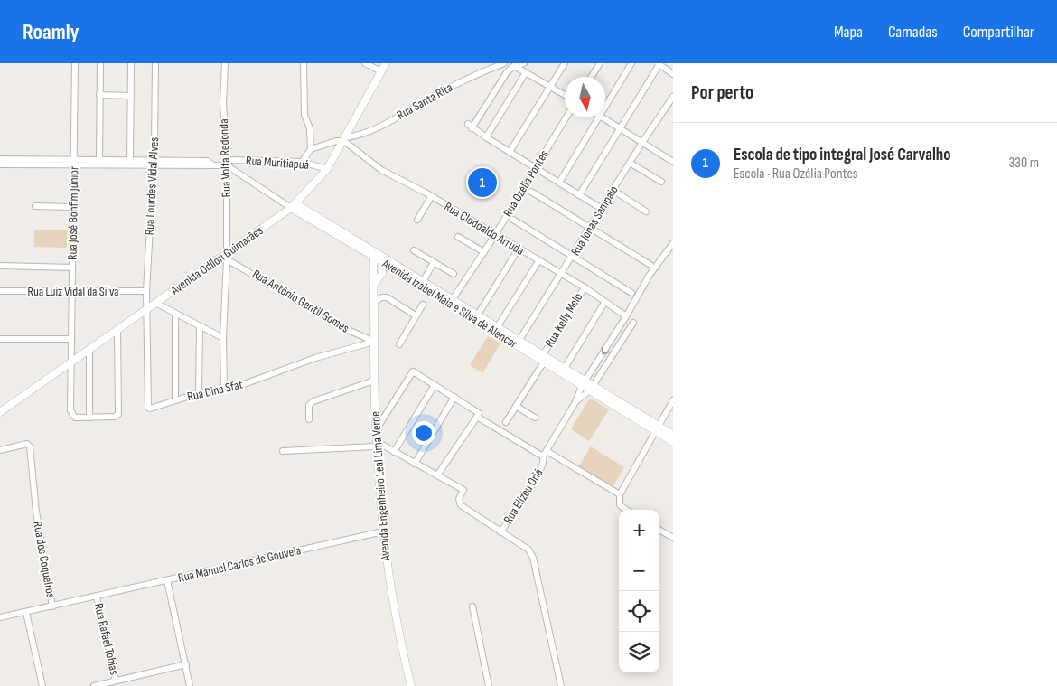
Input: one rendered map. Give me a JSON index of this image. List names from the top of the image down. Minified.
{"streets":{"street":["Rua Santa Rita","Rua Volta Redonda","Rua Muritiapuá","Rua Ozélia Pontes","Rua Lourdes Vídal Alves","Rua José Bonfim Júnior","Rua Jonas Sampaio","Rua Clodoaldo Arruda","Avenida Odilon Guimarães","Rua Luiz Vidal da Silva","Rua Antônio Gentil Gomes","Avenida Izabel Maia e Silva de Alencar","Rua Kelly Melo","Rua Dina Sfat","Avenida Engenheiro Leal Lima Verde","Rua Elizeu Oriá","Rua dos Coqueiros","Rua Manuel Carlos de Gouveia","Rua Rafael Tobias"]},"crossings":[["Rua Santa Rita","Rua Muritiapuá"],["Rua Santa Rita","Rua Clodoaldo Arruda"],["Rua Santa Rita","Avenida Odilon Guimarães"],["Rua Volta Redonda","Rua Muritiapuá"],["Rua Volta Redonda","Avenida Odilon Guimarães"],["Rua Volta Redonda","Rua Antônio Gentil Gomes"],["Rua Volta Redonda","Avenida Izabel Maia e Silva de Alencar"],["Rua Volta Redonda","Rua Dina Sfat"],["Rua Muritiapuá","Rua Lourdes Vídal Alves"],["Rua Muritiapuá","Rua José Bonfim Júnior"],["Rua Muritiapuá","Rua Clodoaldo Arruda"],["Rua Muritiapuá","Avenida Odilon Guimarães"],["Rua Muritiapuá","Avenida Izabel Maia e Silva de Alencar"],["Rua Ozélia Pontes","Rua Clodoaldo Arruda"],["Rua Ozélia Pontes","Avenida Izabel Maia e Silva de Alencar"],["Rua Lourdes Vídal Alves","Avenida Odilon Guimarães"],["Rua Lourdes Vídal Alves","Rua Luiz Vidal da Silva"],["Rua Lourdes Vídal Alves","Rua Dina Sfat"],["Rua José Bonfim Júnior","Avenida Odilon Guimarães"],["Rua José Bonfim Júnior","Rua Luiz Vidal da Silva"],["Rua Jonas Sampaio","Rua Clodoaldo Arruda"],["Rua Jonas Sampaio","Avenida Izabel Maia e Silva de Alencar"],["Rua Clodoaldo Arruda","Avenida Odilon Guimarães"],["Rua Clodoaldo Arruda","Rua Kelly Melo"],["Rua Clodoaldo Arruda","Rua Elizeu Oriá"],["Avenida Odilon Guimarães","Rua Antônio Gentil Gomes"],["Avenida Odilon Guimarães","Avenida Izabel Maia e Silva de Alencar"],["Avenida Odilon Guimarães","Rua Dina Sfat"],["Rua Antônio Gentil Gomes","Rua Dina Sfat"],["Rua Antônio Gentil Gomes","Avenida Engenheiro Leal Lima Verde"],["Avenida Izabel Maia e Silva de Alencar","Rua Kelly Melo"],["Avenida Izabel Maia e Silva de Alencar","Avenida Engenheiro Leal Lima Verde"],["Avenida Izabel Maia e Silva de Alencar","Rua Elizeu Oriá"],["Rua Dina Sfat","Avenida Engenheiro Leal Lima Verde"],["Avenida Engenheiro Leal Lima Verde","Rua Manuel Carlos de Gouveia"],["Rua dos Coqueiros","Rua Manuel Carlos de Gouveia"],["Rua Manuel Carlos de Gouveia","Rua Rafael Tobias"]],"north":"bottom","page":{"header":"Roamly","nav":["Mapa","Camadas","Compartilhar"],"heading":"Por perto","list":[{"mark":"1","name":"Escola de tipo integral José Carvalho","note":"Escola · Rua Ozélia Pontes","value":"330 m"}],"pins":"1","map_buttons":["+","−"]}}
